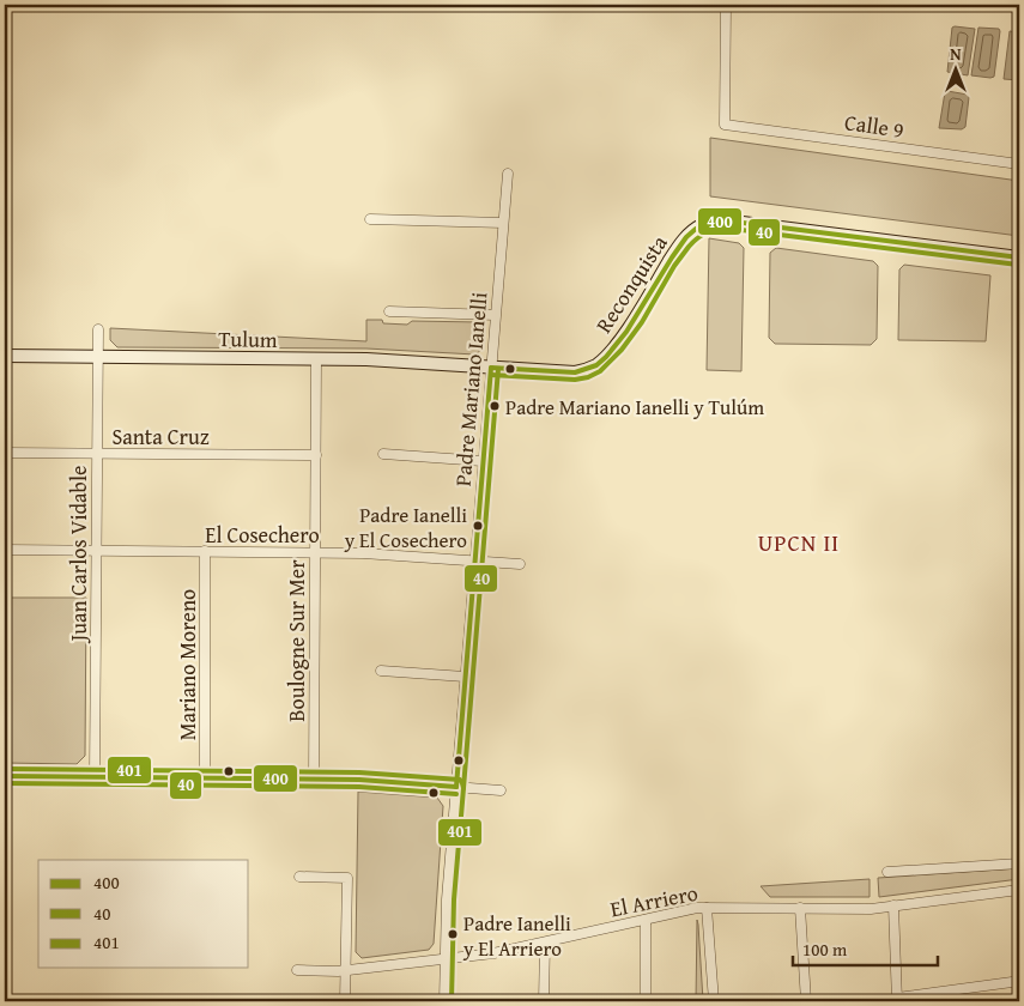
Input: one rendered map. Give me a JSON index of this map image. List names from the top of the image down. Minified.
{"streets":{"street":["Calle 9","Reconquista","Tulum","Padre Mariano Ianelli","Santa Cruz","El Cosechero","Juan Carlos Vidable","Boulogne Sur Mer","Mariano Moreno","El Arriero"]},"crossings":[["Reconquista","Tulum"],["Reconquista","Padre Mariano Ianelli"],["Tulum","Padre Mariano Ianelli"],["Tulum","Juan Carlos Vidable"],["Tulum","Boulogne Sur Mer"],["Padre Mariano Ianelli","El Cosechero"],["Padre Mariano Ianelli","El Arriero"],["Santa Cruz","Juan Carlos Vidable"],["Santa Cruz","Boulogne Sur Mer"],["El Cosechero","Juan Carlos Vidable"],["El Cosechero","Boulogne Sur Mer"],["El Cosechero","Mariano Moreno"]],"districts":["UPCN II"],"places":["Padre Mariano Ianelli y Tulúm","Padre Ianelli y El Cosechero","Padre Ianelli y El Arriero"],"lines":["transit line 400","transit line 40","transit line 401"],"legend":["400","40","401"],"scale_bar":"100 m","north":"top"}
